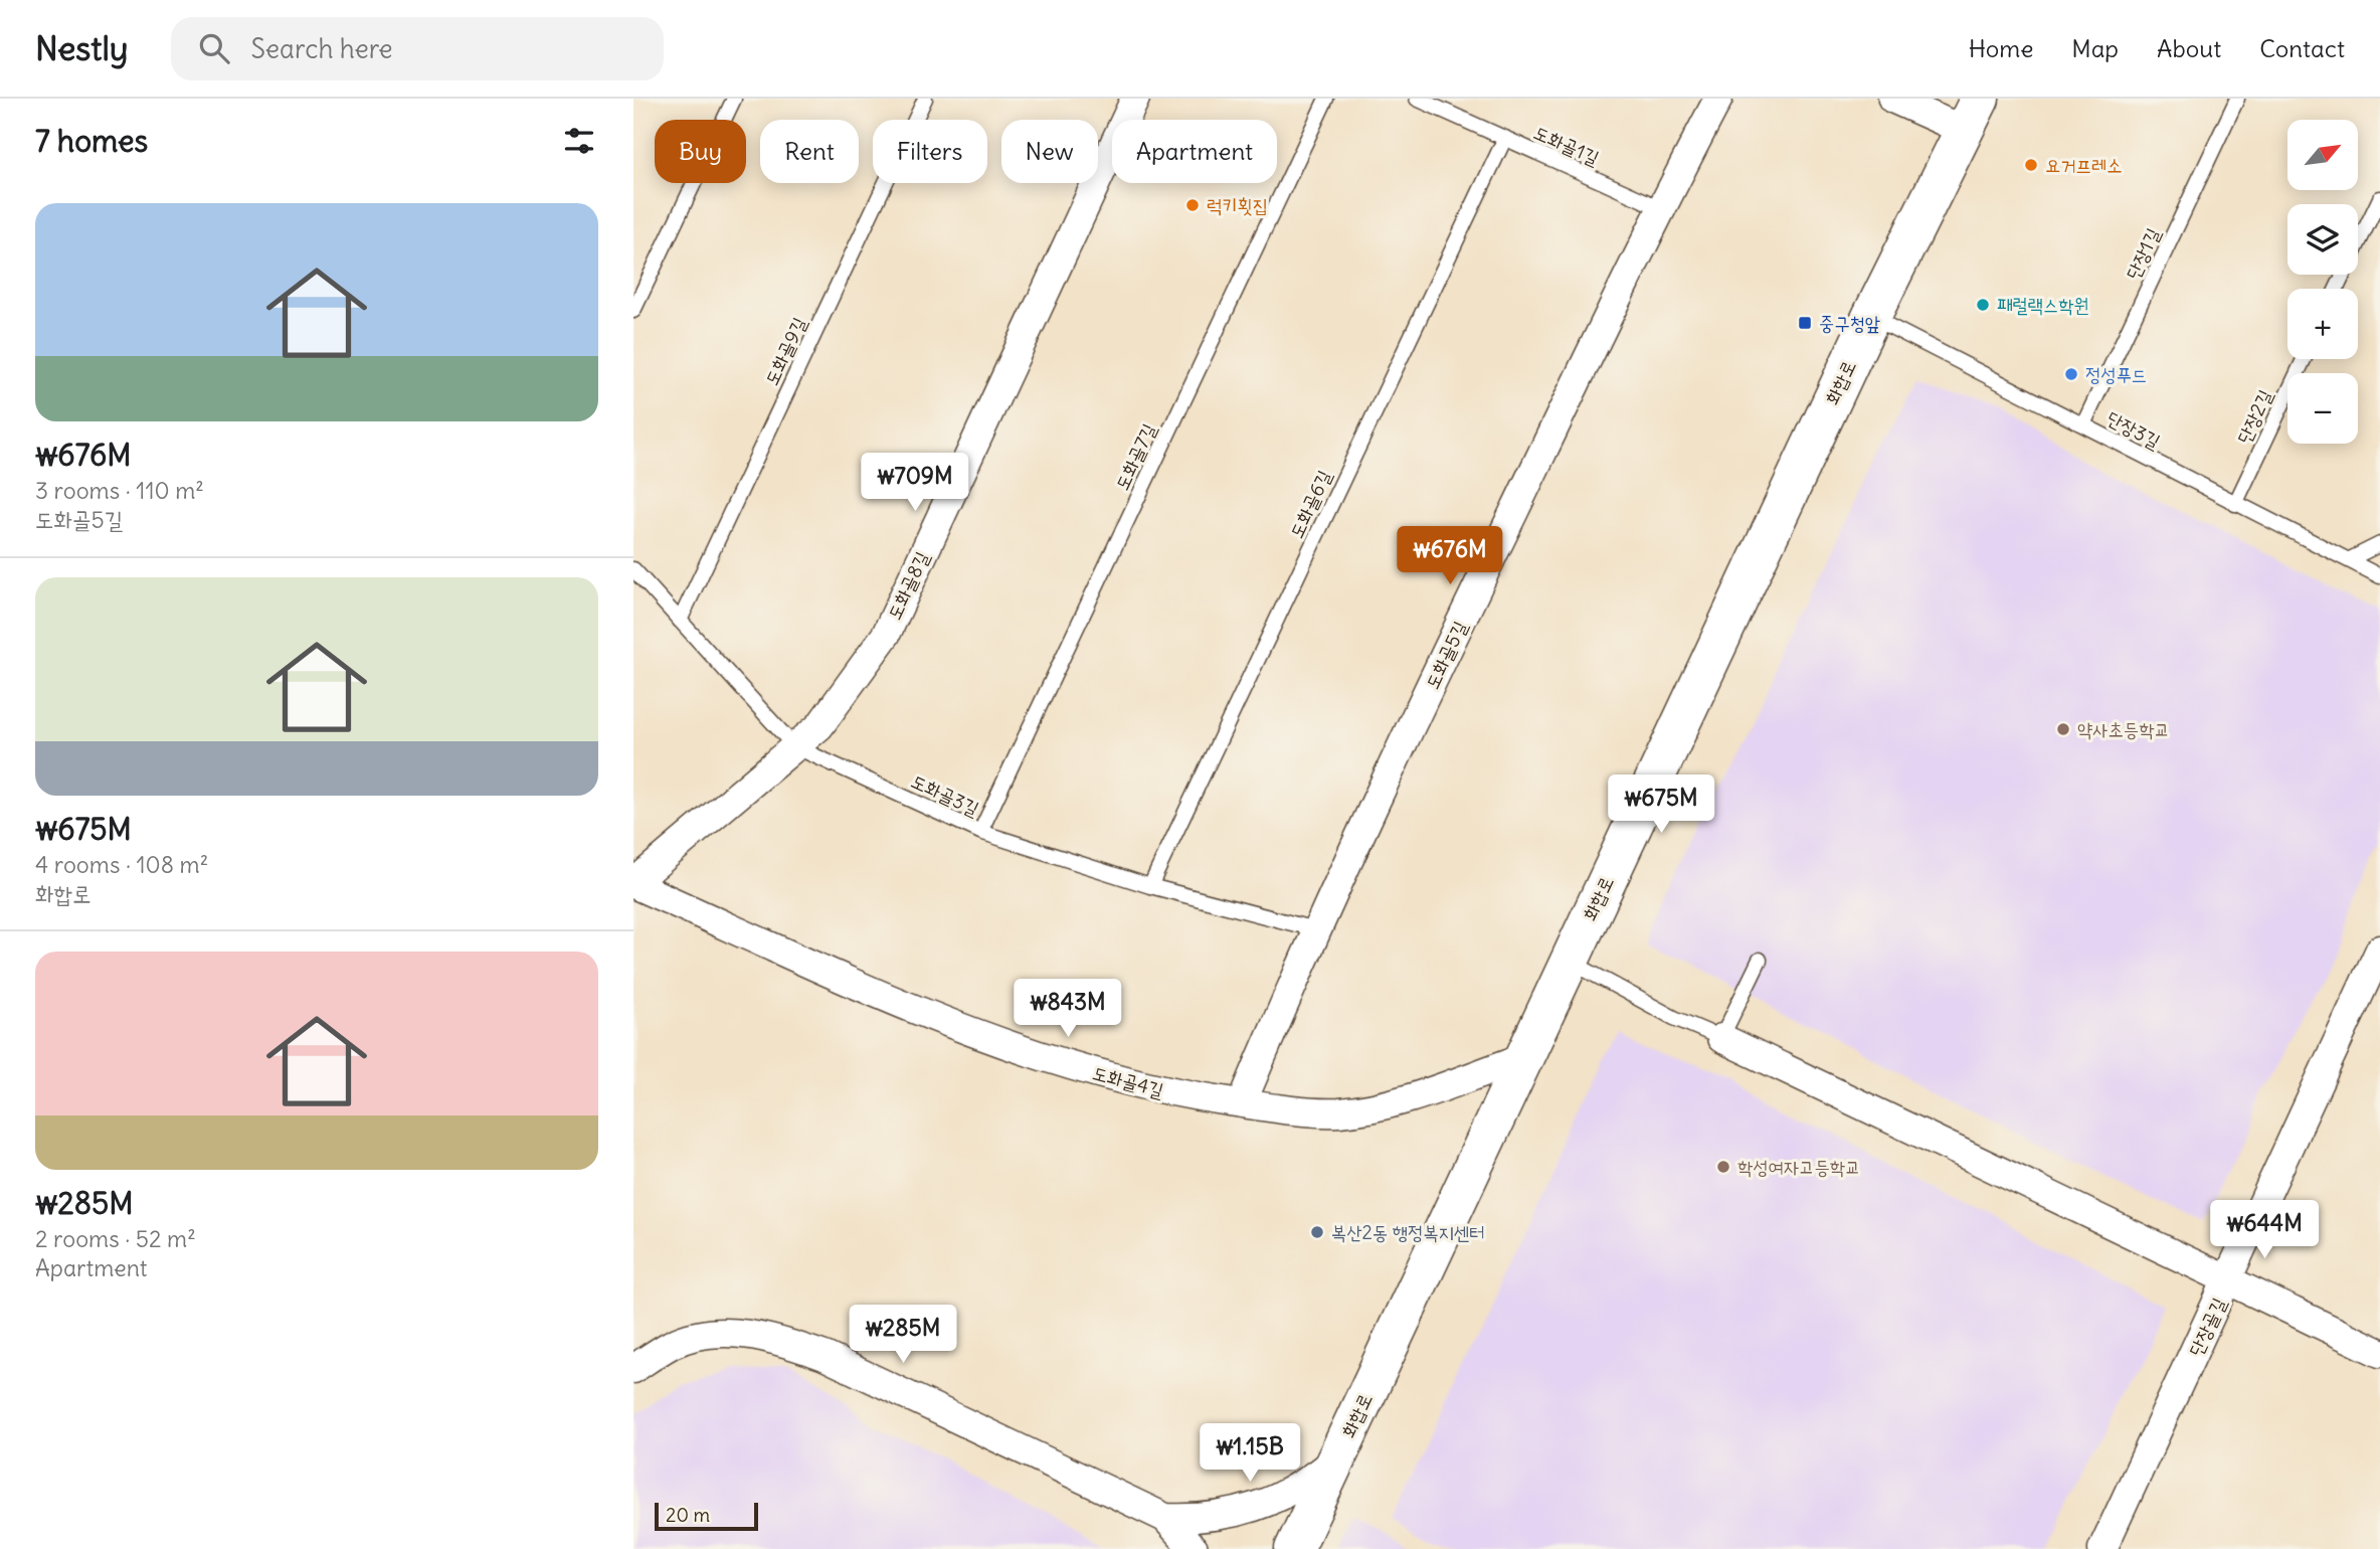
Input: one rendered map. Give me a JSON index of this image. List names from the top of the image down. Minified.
{"streets":{"main road":["화합로"],"street":["도화골8길","도화골5길","도화골4길","단장골길"],"lane":["도화골1길","단장1길","도화골9길","단장2길","단장3길","도화골7길","도화골6길","도화골3길"]},"crossings":[["도화골1길","도화골6길"],["도화골1길","도화골5길"],["단장1길","단장3길"],["도화골9길","도화골3길"],["화합로","단장3길"],["화합로","도화골4길"],["단장2길","단장3길"],["도화골7길","도화골3길"],["도화골6길","도화골3길"],["도화골8길","도화골3길"],["도화골8길","도화골4길"],["도화골5길","도화골3길"],["도화골5길","도화골4길"]],"places":{"other":["요거프레소","럭키횟집","패럴랙스학원","정성푸드","약사초등학교","학성여자고등학교","복산2동 행정복지센터"],"transit":["중구청앞"]},"scale_bar":"20 m","north":"top right","page":{"header":"Nestly","search":"Search here","nav":["Home","Map","About","Contact"],"heading":"7 homes","map_buttons":["+","−"],"chip":["Buy","Rent","Filters","New","Apartment"],"list":[{"name":"₩676M","note":"3 rooms · 110 m² · 도화골5길"},{"name":"₩675M","note":"4 rooms · 108 m² · 화합로"},{"name":"₩285M","note":"2 rooms · 52 m² · Apartment"}],"price":["₩709M","₩676M","₩675M","₩843M","₩644M","₩285M","₩1.15B"],"scale":"20 m"}}
